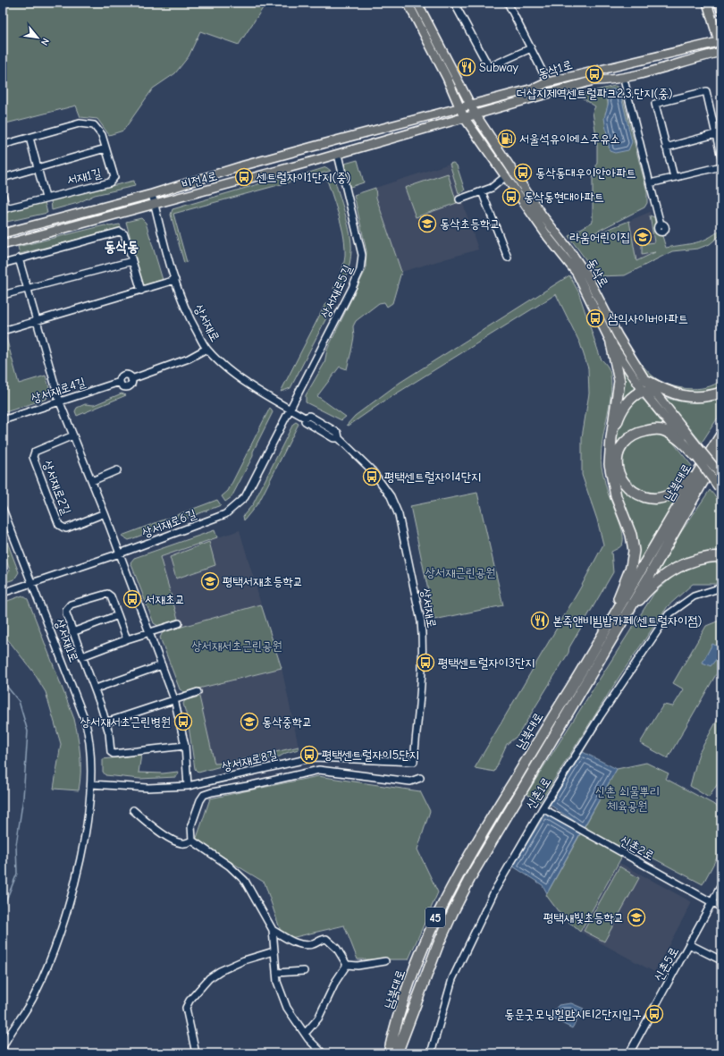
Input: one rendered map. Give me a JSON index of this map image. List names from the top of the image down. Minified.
{"streets":{"highway":["남북대로","45"],"main road":["동삭1로","비전4로","동삭로"],"street":["서재1길","상서재로5길","상서재로","상서재로4길","상서재로2길","상서재로6길","상서재1로","상서재로8길","신촌1로","신촌2로","신촌5로"]},"crossings":[["동삭1로","비전4로"],["동삭1로","동삭로"],["비전4로","동삭로"],["비전4로","상서재로5길"],["비전4로","상서재로"],["상서재로5길","상서재로"],["상서재로5길","상서재로6길"],["상서재로","상서재로4길"],["상서재로","상서재로6길"],["상서재로","상서재로8길"],["상서재로6길","상서재1로"],["상서재1로","상서재로8길"],["신촌1로","신촌2로"],["신촌2로","신촌5로"]],"districts":["동삭동"],"parks":["상서재근린공원","상서재서초근린공원","신촌 쇠물뿌리 체육공원"],"places":{"restaurant":["Subway","본죽앤비빔밥카페(센트럴자이점)"],"bus stop":["더샵지제역센트럴파크2,3,단지(중)","동삭동대우이안아파트","센트럴자이1단지(중)","동삭동현대아파트","삼익사이버아파트","평택센트럴자이4단지","서재초교","평택센트럴자이3단지","상서재서초근린병원","평택센트럴자이5단지","동문굿모닝힐맘시티2단지입구"],"fuel station":["서울석유이에스주유소"],"school or university":["동삭초등학교","라움어린이집","평택서재초등학교","동삭중학교","평택새빛초등학교"]},"north":"bottom right"}
